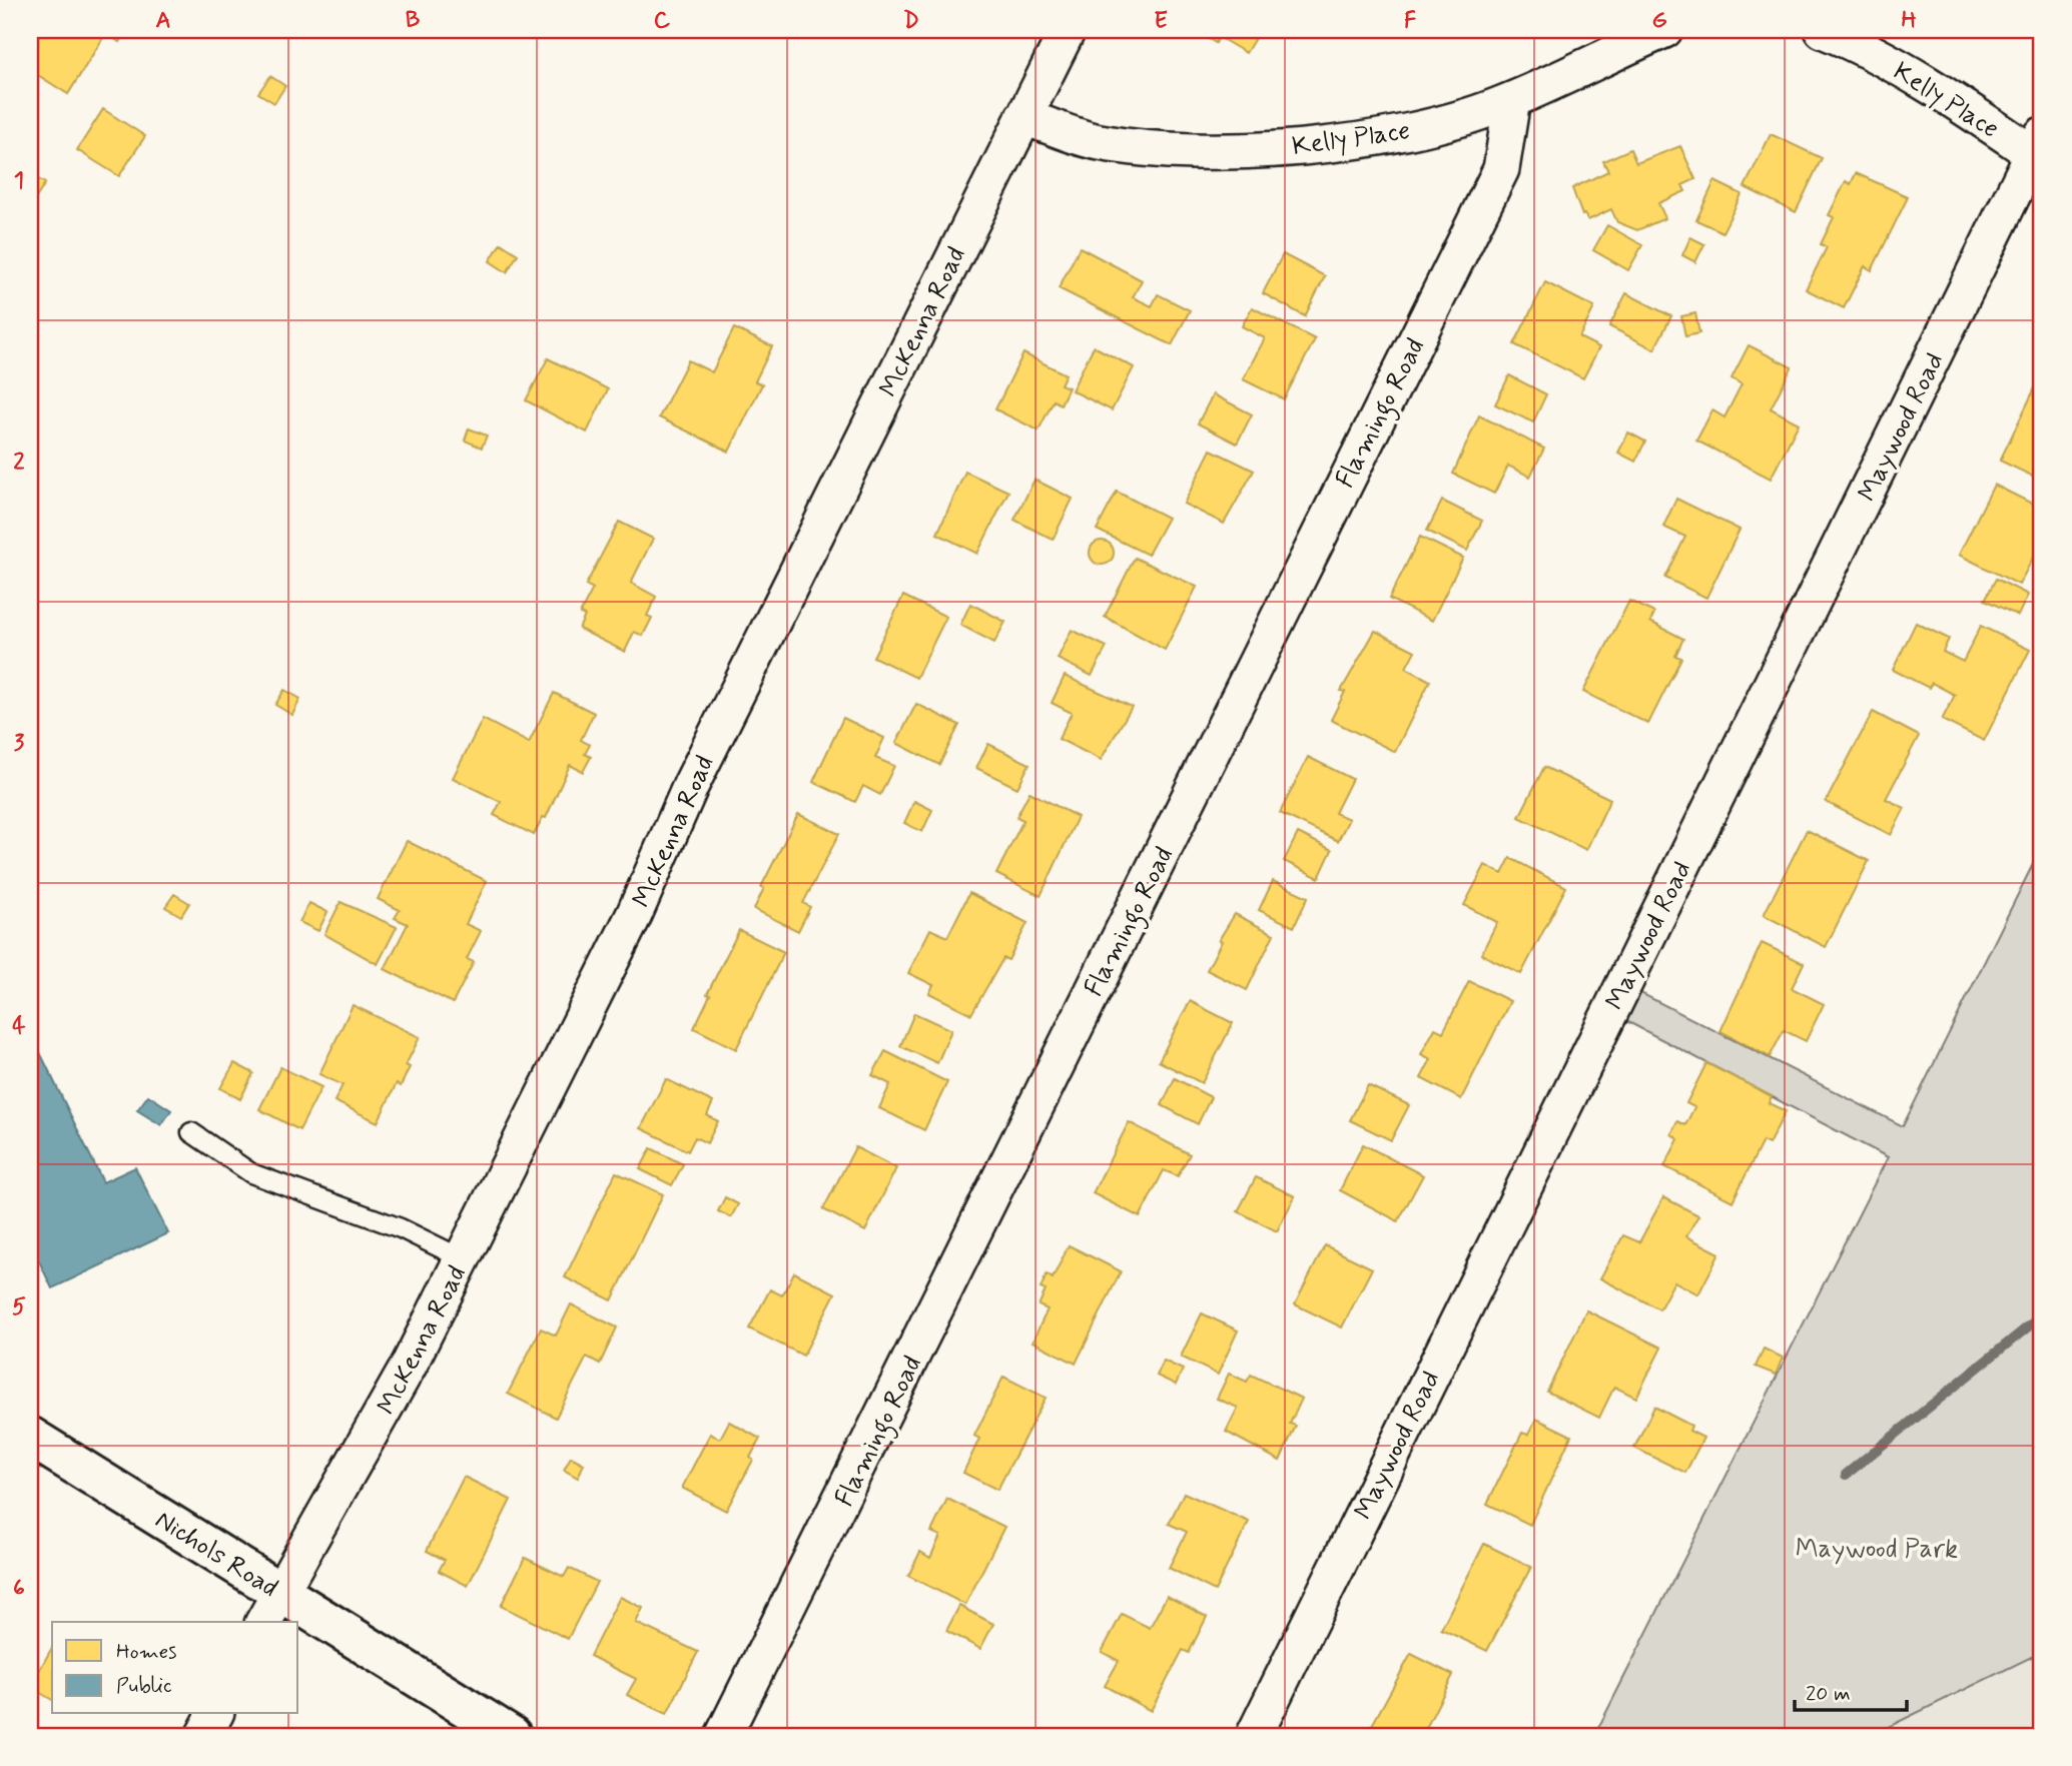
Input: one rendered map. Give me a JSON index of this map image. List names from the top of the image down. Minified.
{"streets":{"street":["Kelly Place","McKenna Road","Flamingo Road","Maywood Road","Nichols Road"]},"crossings":[["Kelly Place","McKenna Road"],["Kelly Place","Flamingo Road"],["Kelly Place","Maywood Road"],["McKenna Road","Nichols Road"]],"parks":["Maywood Park"],"legend":["Homes","Public"],"scale_bar":"20 m","grid":{"columns":["A","B","C","D","E","F","G","H"],"rows":["1","2","3","4","5","6"]}}
